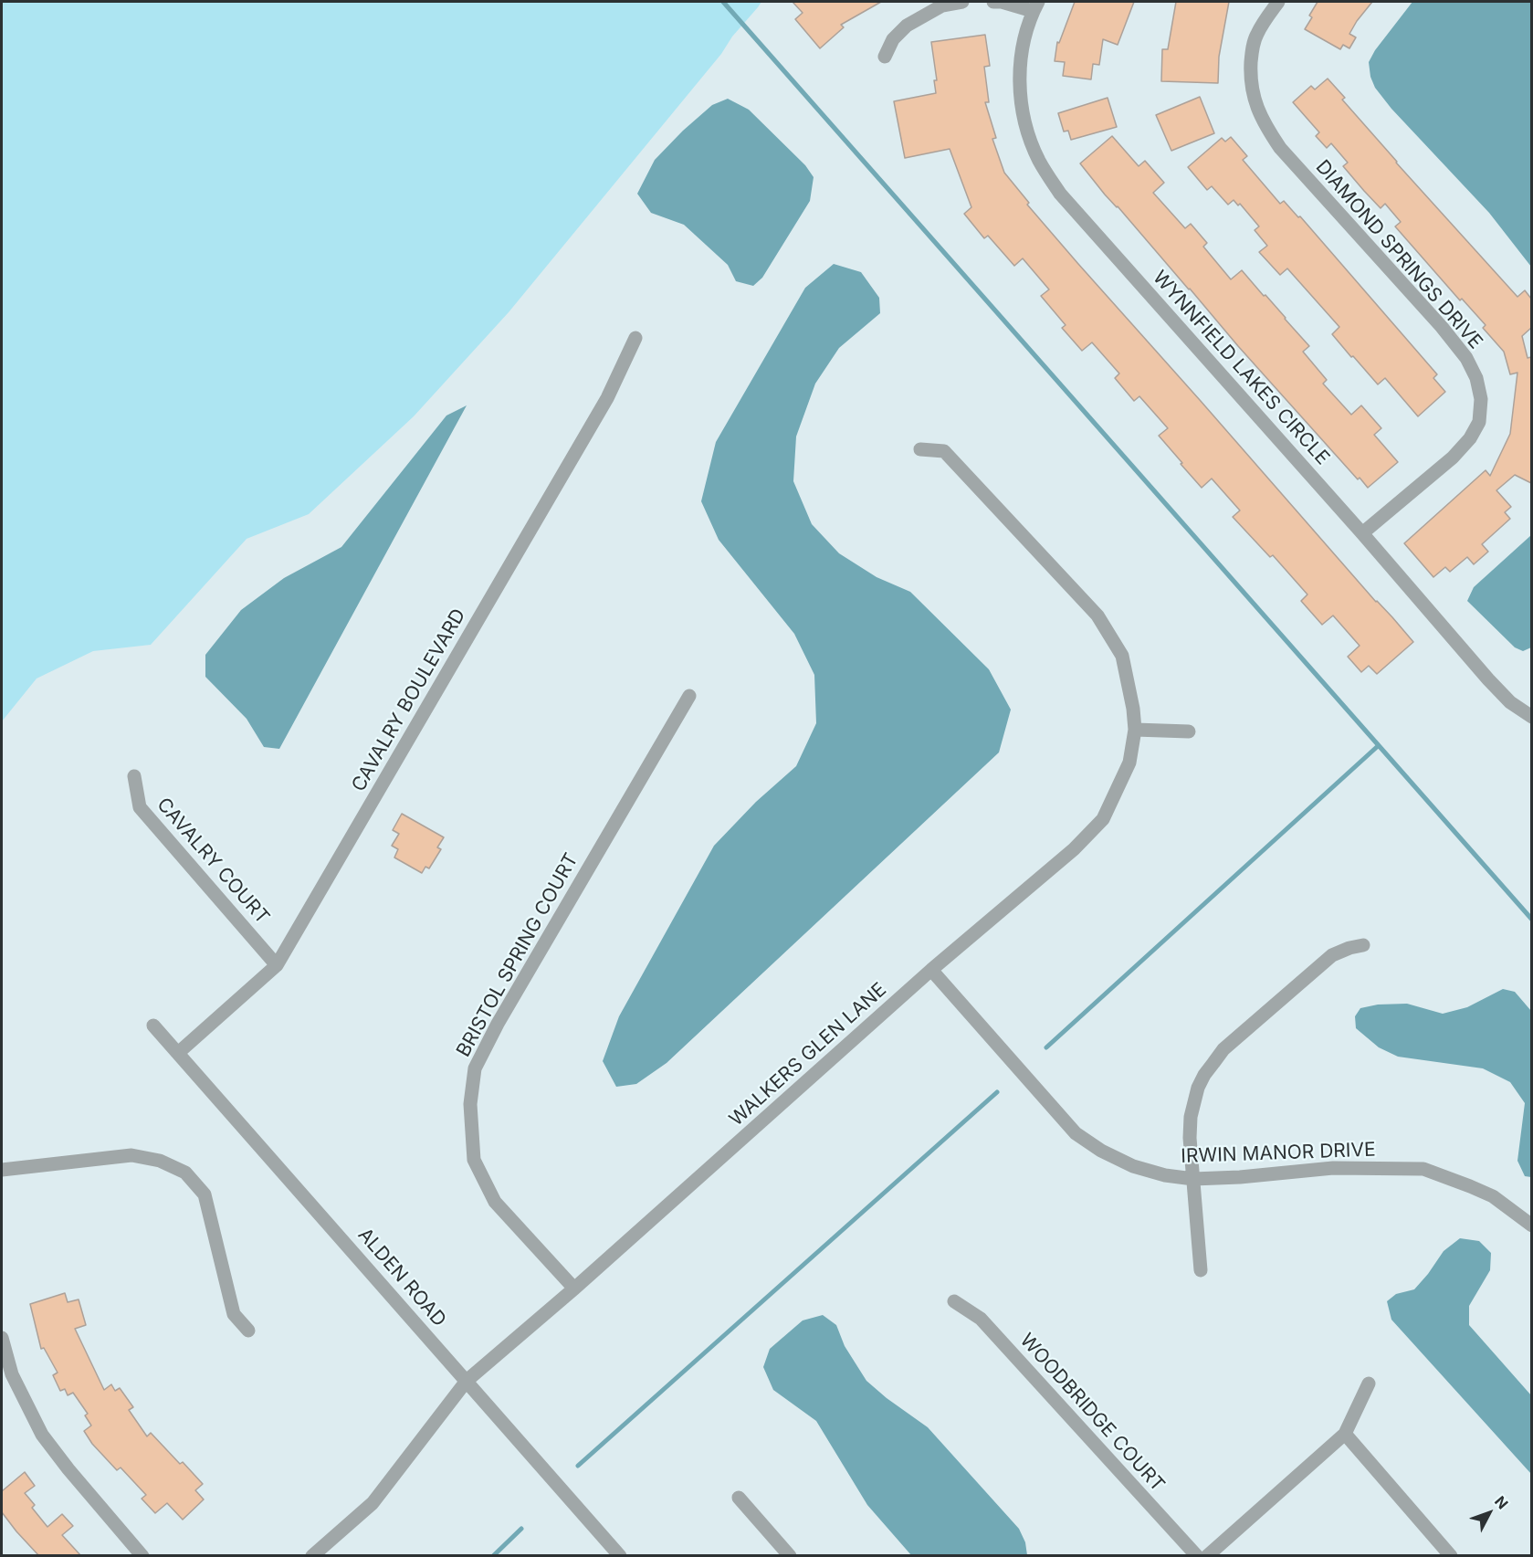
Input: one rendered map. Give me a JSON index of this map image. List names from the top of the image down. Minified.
{"streets":{"street":["DIAMOND SPRINGS DRIVE","WYNNFIELD LAKES CIRCLE","CAVALRY BOULEVARD","CAVALRY COURT","BRISTOL SPRING COURT","WALKERS GLEN LANE","IRWIN MANOR DRIVE","ALDEN ROAD","WOODBRIDGE COURT"]},"crossings":[["DIAMOND SPRINGS DRIVE","WYNNFIELD LAKES CIRCLE"],["CAVALRY BOULEVARD","CAVALRY COURT"],["CAVALRY BOULEVARD","ALDEN ROAD"],["BRISTOL SPRING COURT","WALKERS GLEN LANE"],["WALKERS GLEN LANE","IRWIN MANOR DRIVE"],["WALKERS GLEN LANE","ALDEN ROAD"]],"north":"top right"}
